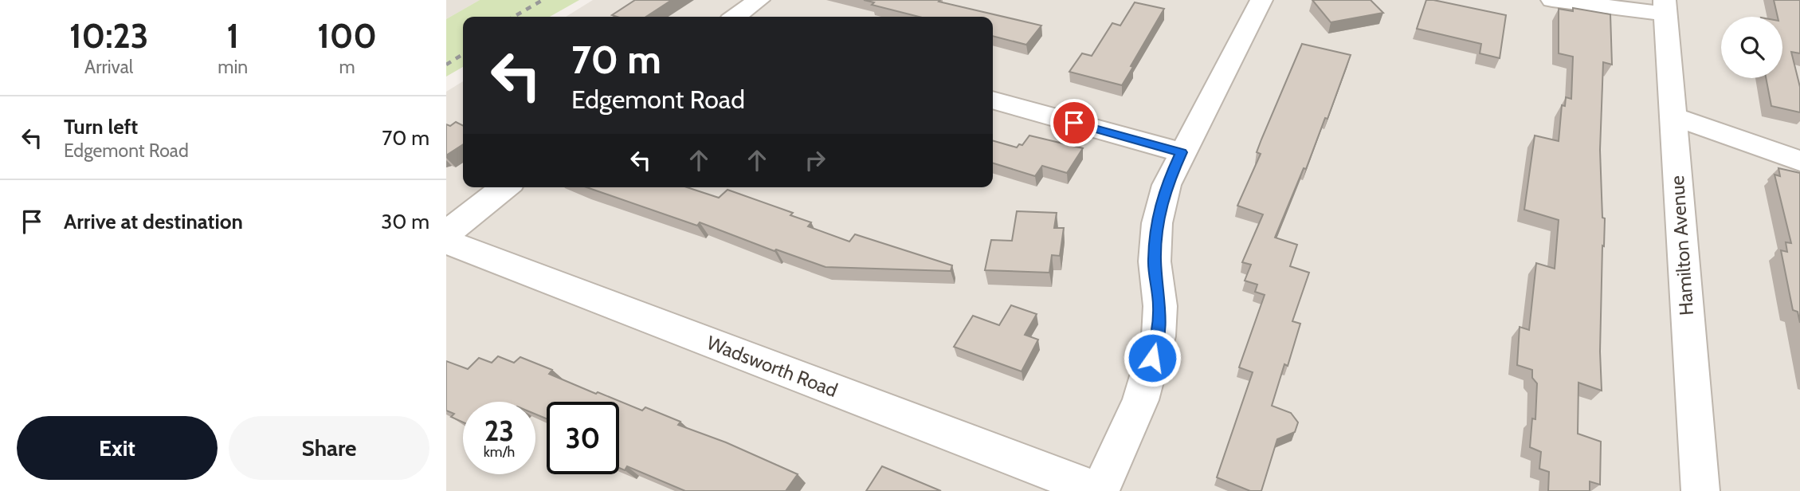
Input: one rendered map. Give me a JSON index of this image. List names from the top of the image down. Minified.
{"streets":{"street":["Hamilton Avenue","Wadsworth Road"]},"page":{"eta":["10:23","Arrival","1","min","100","m"],"turn":["70 m","Edgemont Road"],"list":[{"name":"Turn left","note":"Edgemont Road","value":"70 m"},{"name":"Arrive at destination","value":"30 m"}],"speed":"23 km/h","limit":"30","buttons":["Exit","Share"]}}
